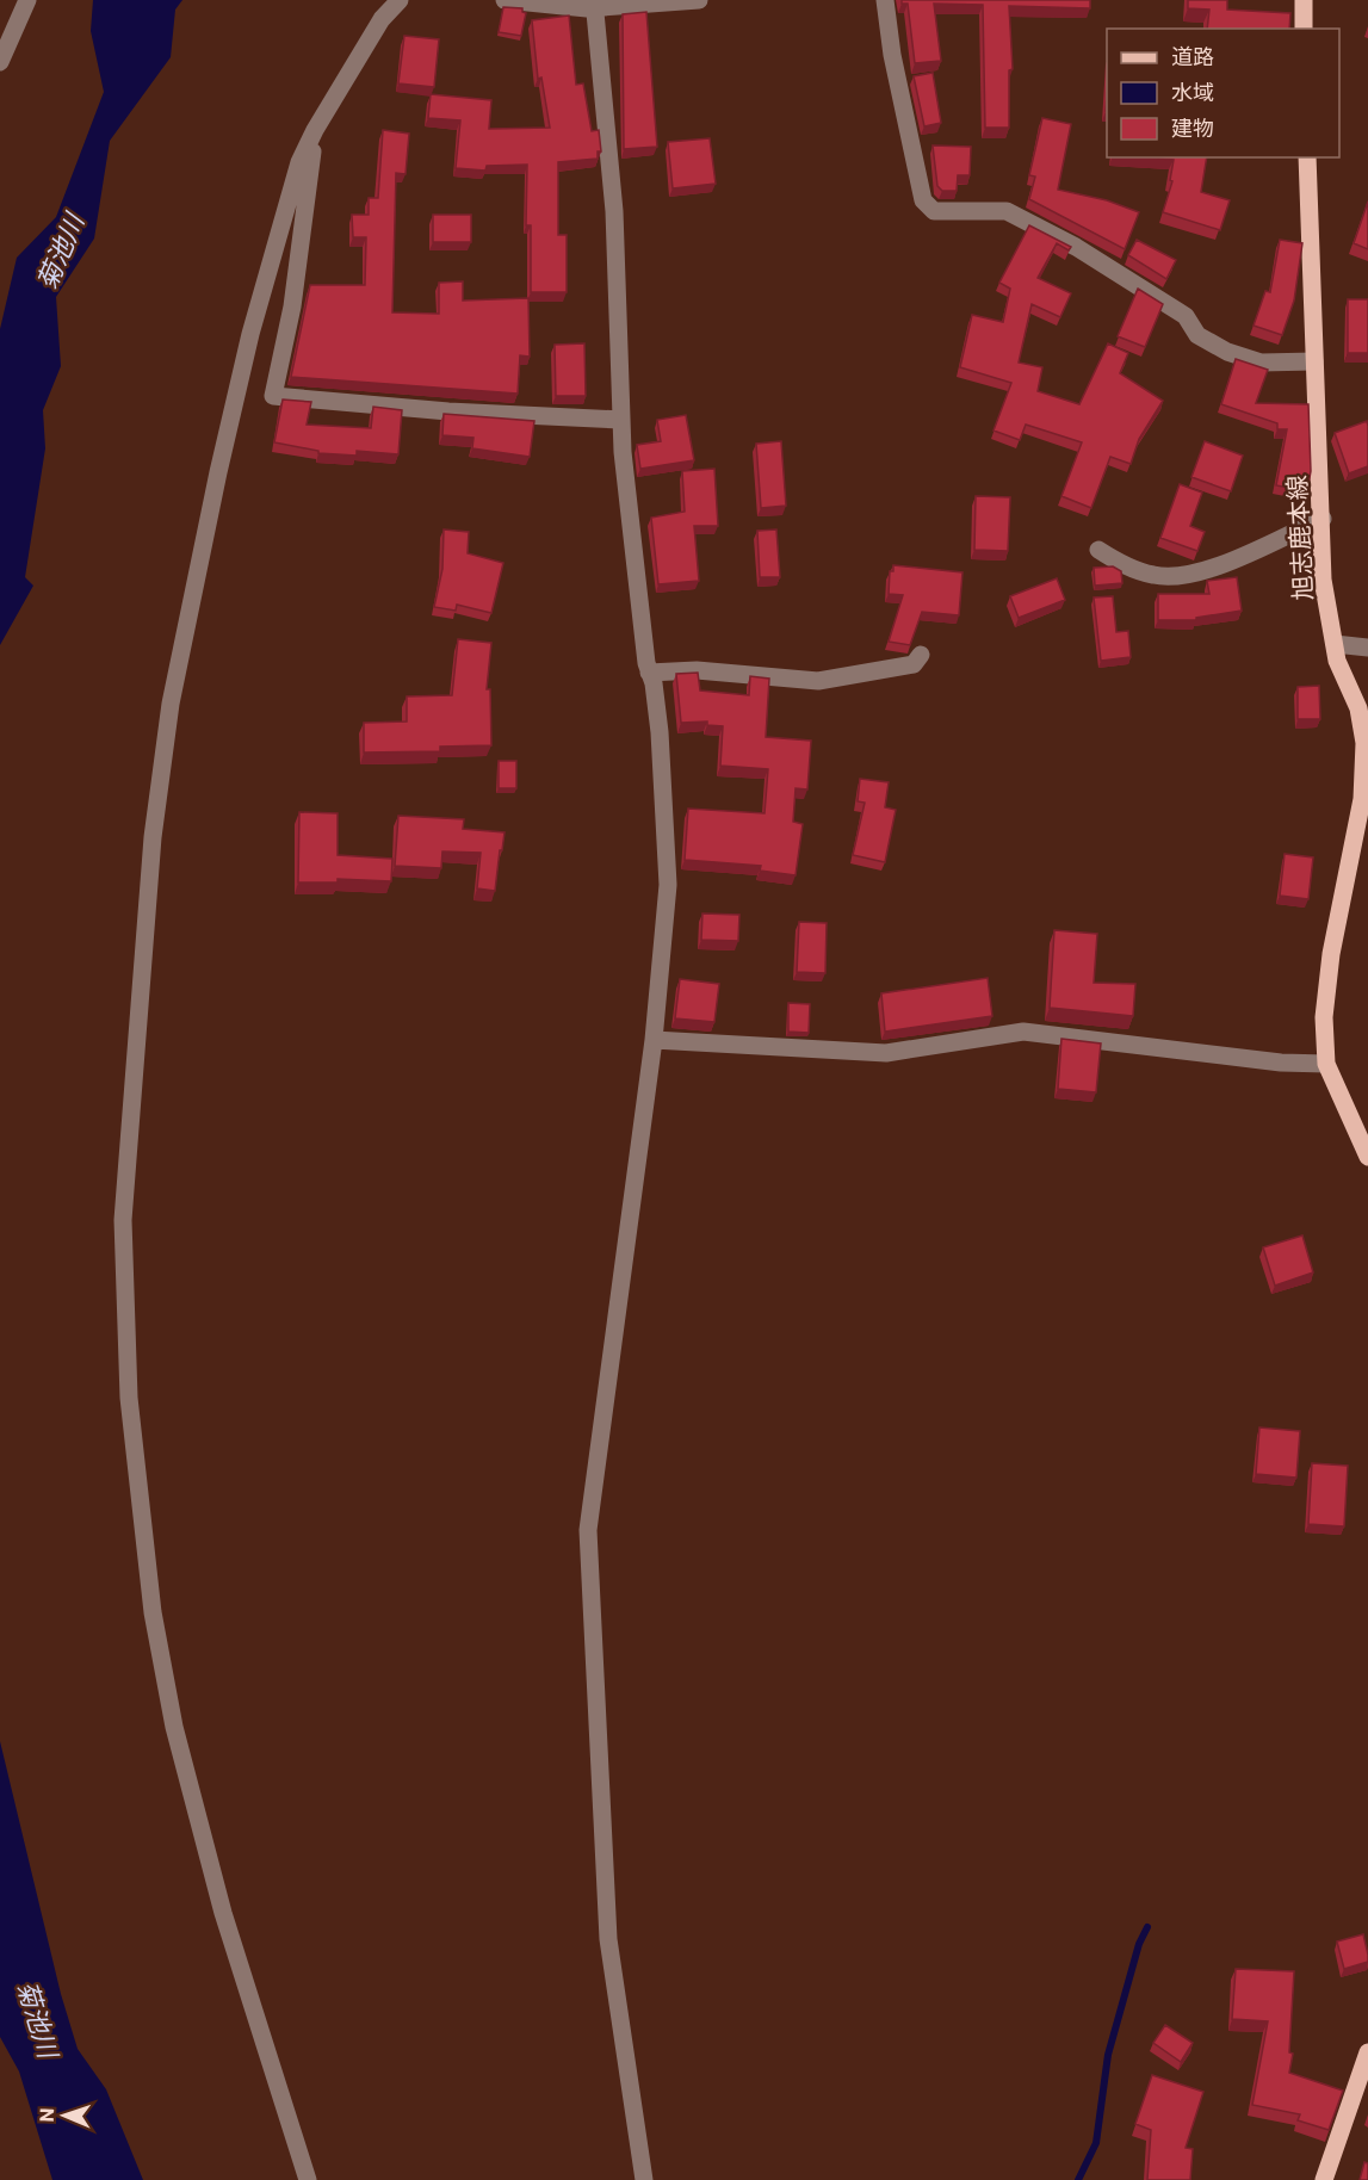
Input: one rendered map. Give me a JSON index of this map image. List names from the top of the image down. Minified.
{"streets":{"main road":["旭志鹿本線"]},"water":["菊池川"],"legend":["道路","水域","建物"],"north":"left"}
